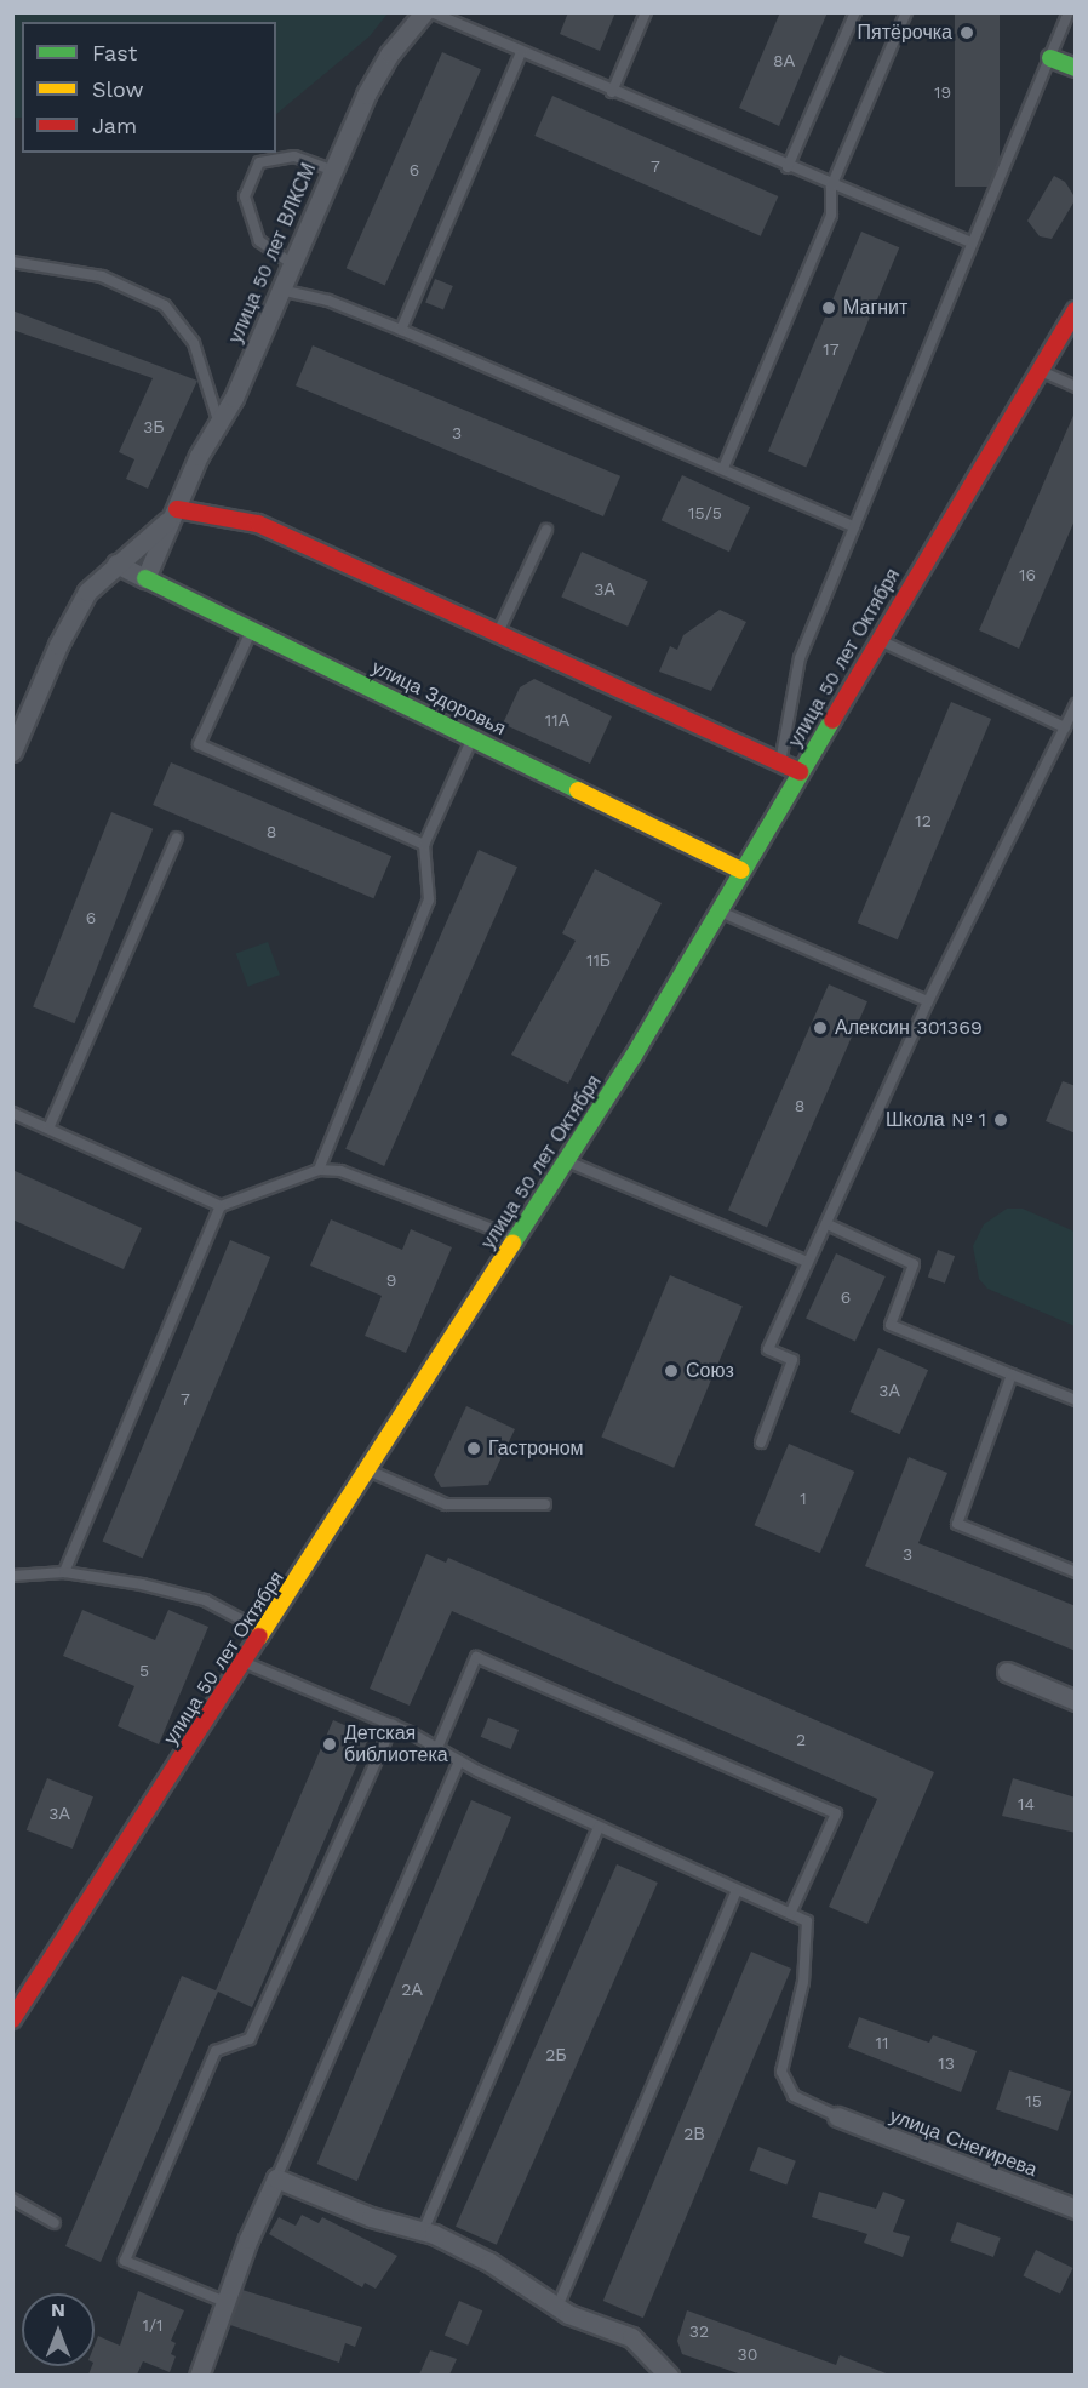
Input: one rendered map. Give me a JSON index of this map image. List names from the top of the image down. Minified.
{"streets":{"street":["улица 50 лет ВЛКСМ","улица 50 лет Октября","улица Здоровья","улица Снегирева"]},"crossings":[["улица 50 лет ВЛКСМ","улица Здоровья"],["улица 50 лет Октября","улица Здоровья"]],"places":["Пятёрочка","Магнит","Алексин 301369","Школа № 1","Союз","Гастроном","Детская библиотека"],"house_numbers":["8А","19","7","6","17","3Б","3","15/5","16","3А","11А","12","8","6","11Б","8","9","6","3А","7","1","3","5","2","14","3А","2А","11","2Б","13","15","2В","1/1","32","30"],"legend":["Fast","Slow","Jam"],"north":"top"}
